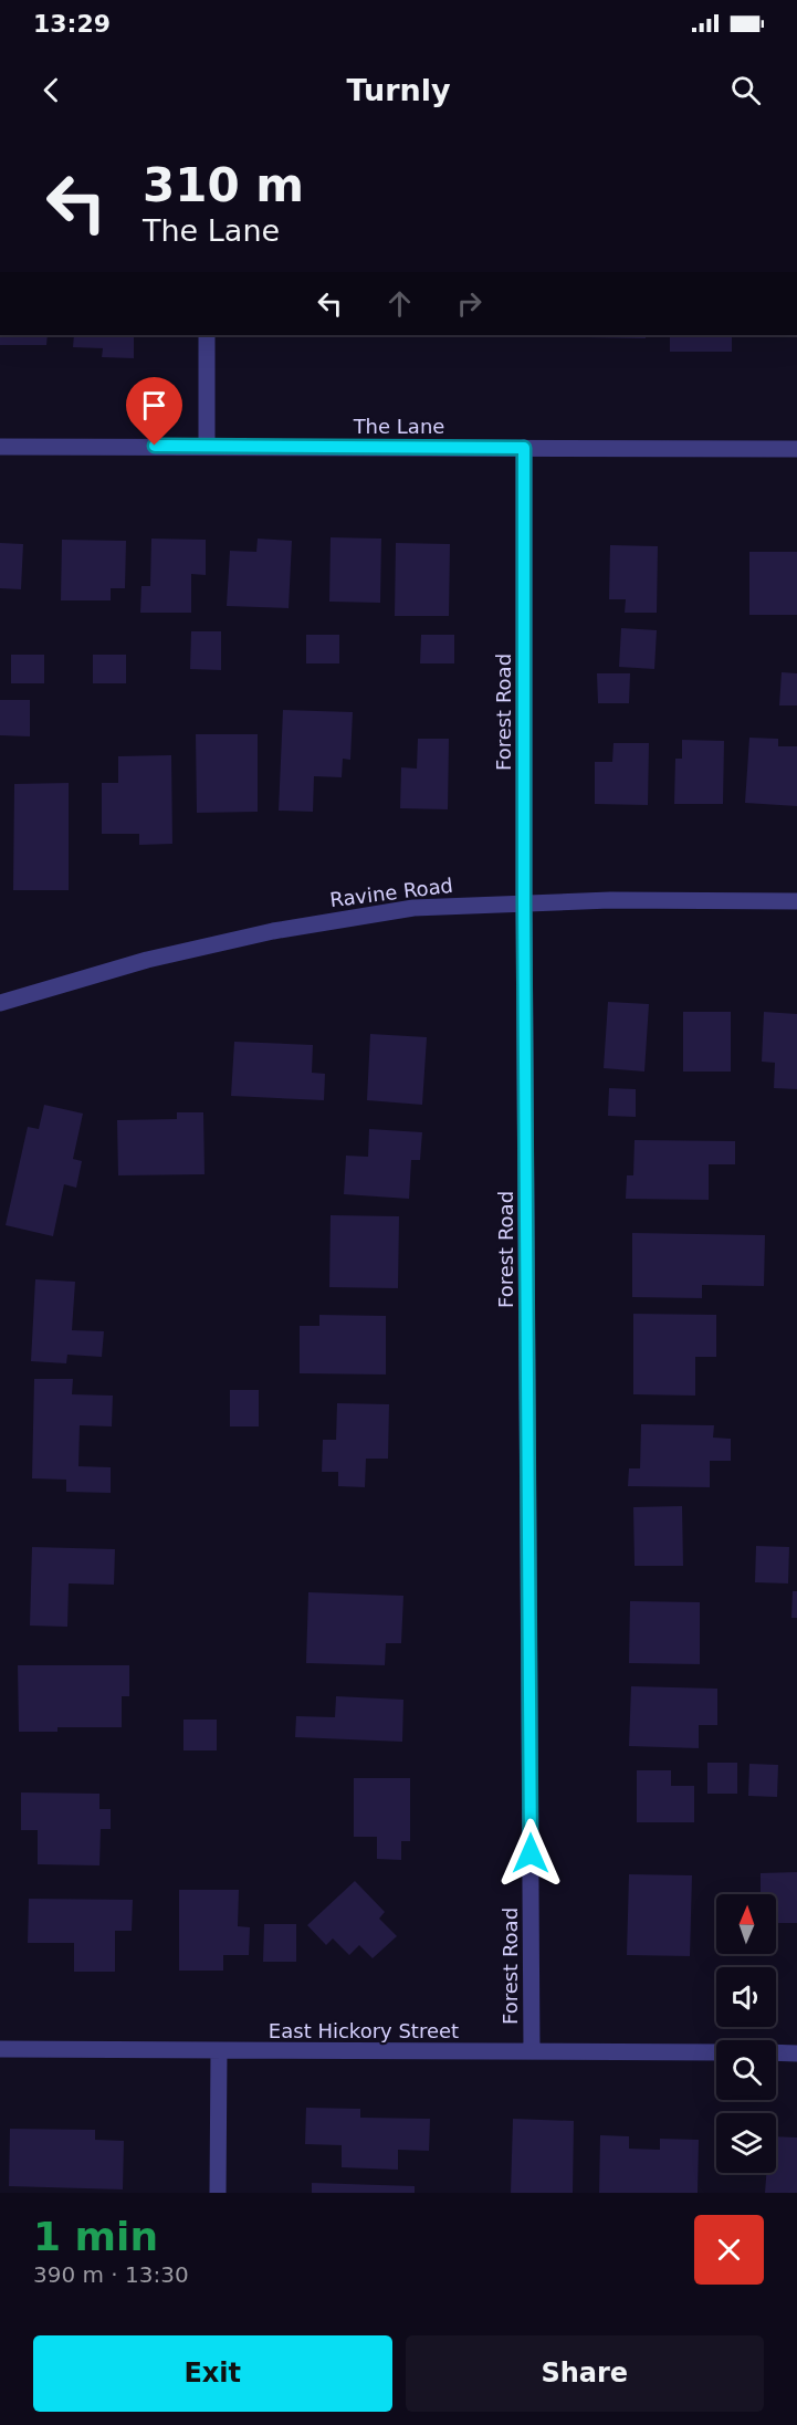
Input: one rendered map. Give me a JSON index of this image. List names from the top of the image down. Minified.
{"streets":{"street":["The Lane","Forest Road","Ravine Road","East Hickory Street"]},"crossings":[["The Lane","Forest Road"],["Forest Road","Ravine Road"],["Forest Road","East Hickory Street"]],"north":"top","page":{"status":"13:29","header":"Turnly","turn":["310 m","The Lane"],"heading":["1 min","390 m · 13:30"],"buttons":["Exit","Share"]}}
